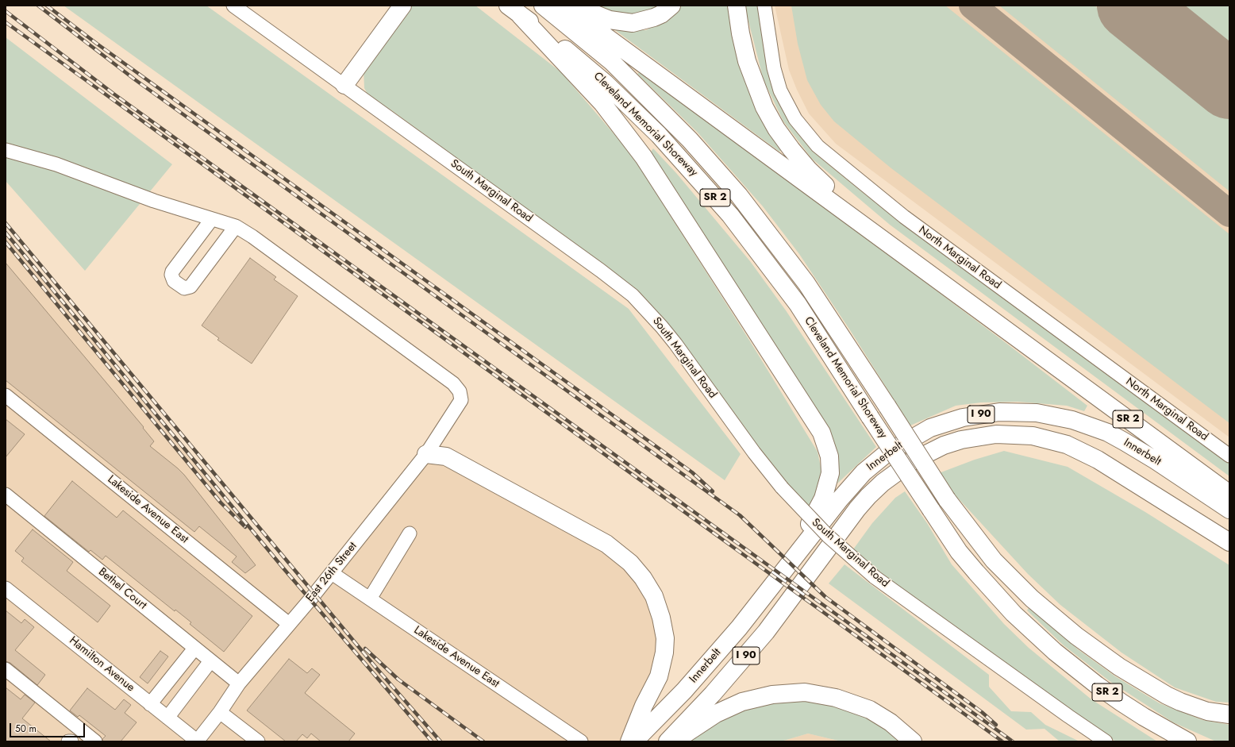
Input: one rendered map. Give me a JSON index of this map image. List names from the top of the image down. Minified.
{"streets":{"highway":["Cleveland Memorial Shoreway","SR 2","I 90","Innerbelt"],"street":["South Marginal Road","North Marginal Road","Lakeside Avenue East","East 26th Street","Bethel Court","Hamilton Avenue"]},"crossings":[["Lakeside Avenue East","East 26th Street"],["East 26th Street","Bethel Court"],["East 26th Street","Hamilton Avenue"]],"scale_bar":"50 m"}
